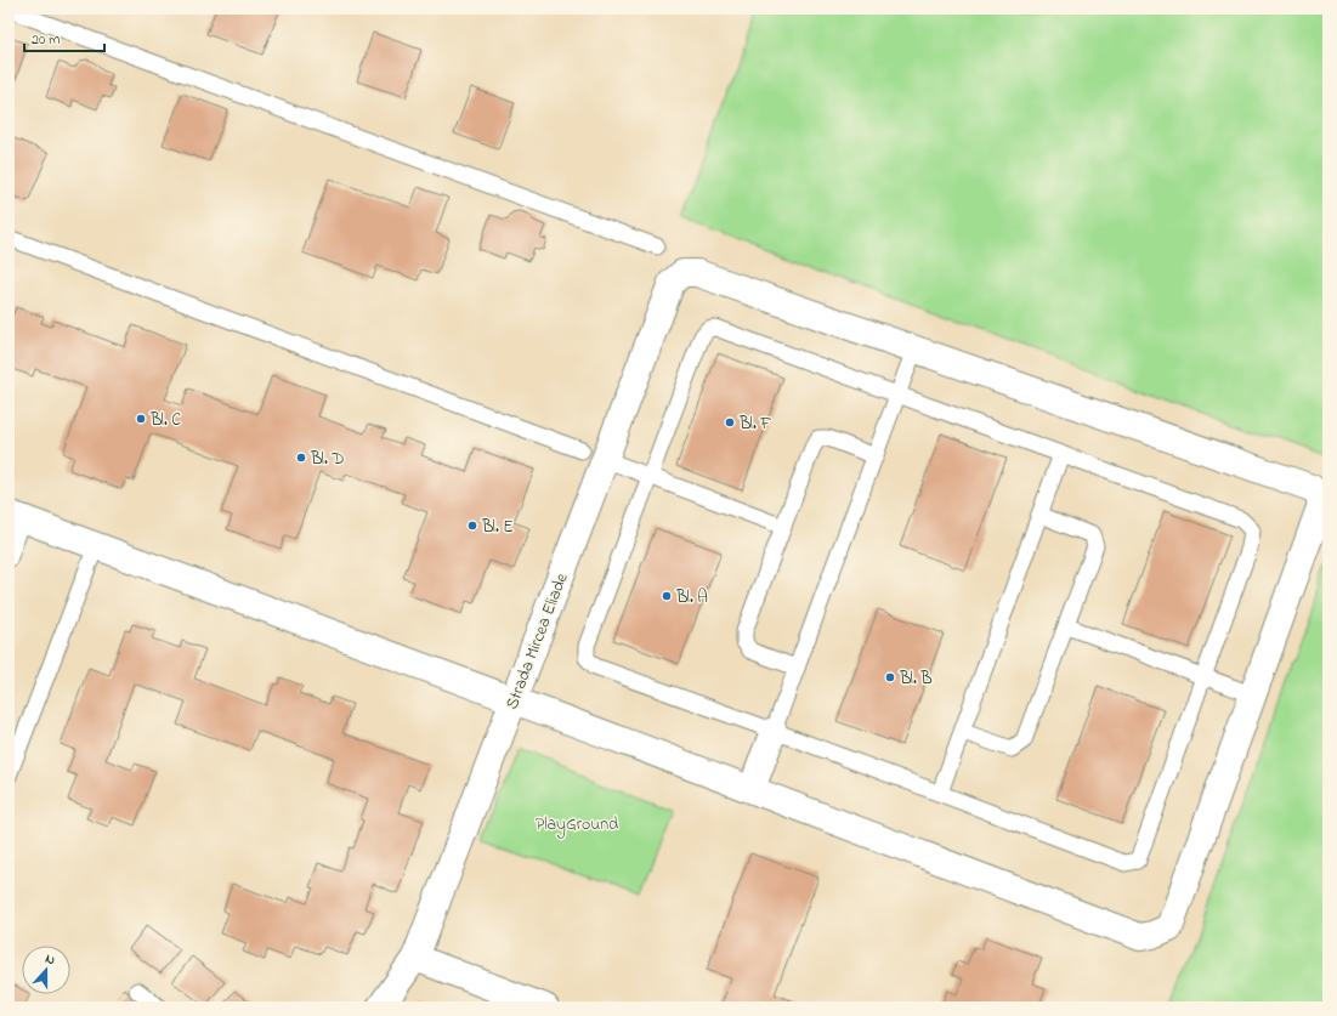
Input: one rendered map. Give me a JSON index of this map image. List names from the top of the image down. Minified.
{"streets":{"street":["Strada Mircea Eliade"]},"parks":["PlayGround"],"places":["Bl. C","Bl. F","Bl. D","Bl. E","Bl. A","Bl. B"],"scale_bar":"20 m","north":"top"}
